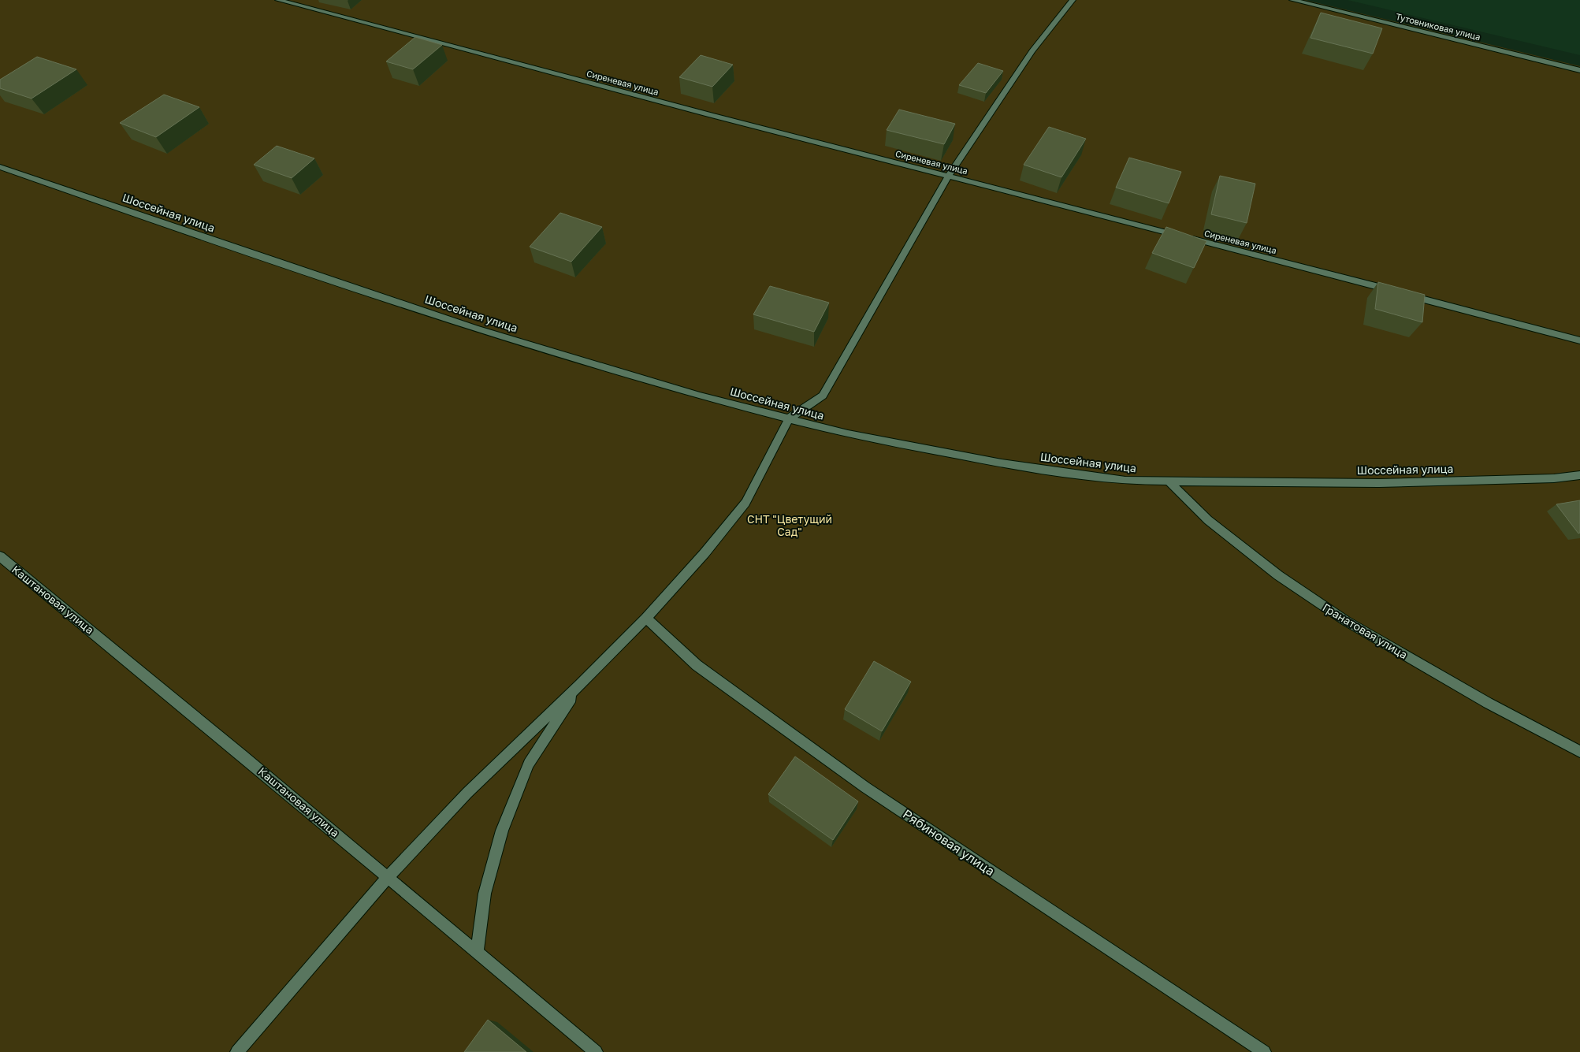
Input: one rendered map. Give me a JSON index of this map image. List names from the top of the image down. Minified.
{"streets":{"street":["Тутовниковая улица","Сиреневая улица","Шоссейная улица","Каштановая улица","Гранатовая улица","Рябиновая улица"]},"crossings":[["Шоссейная улица","Гранатовая улица"]],"parks":["СНТ \"Цветущий Сад\""]}
